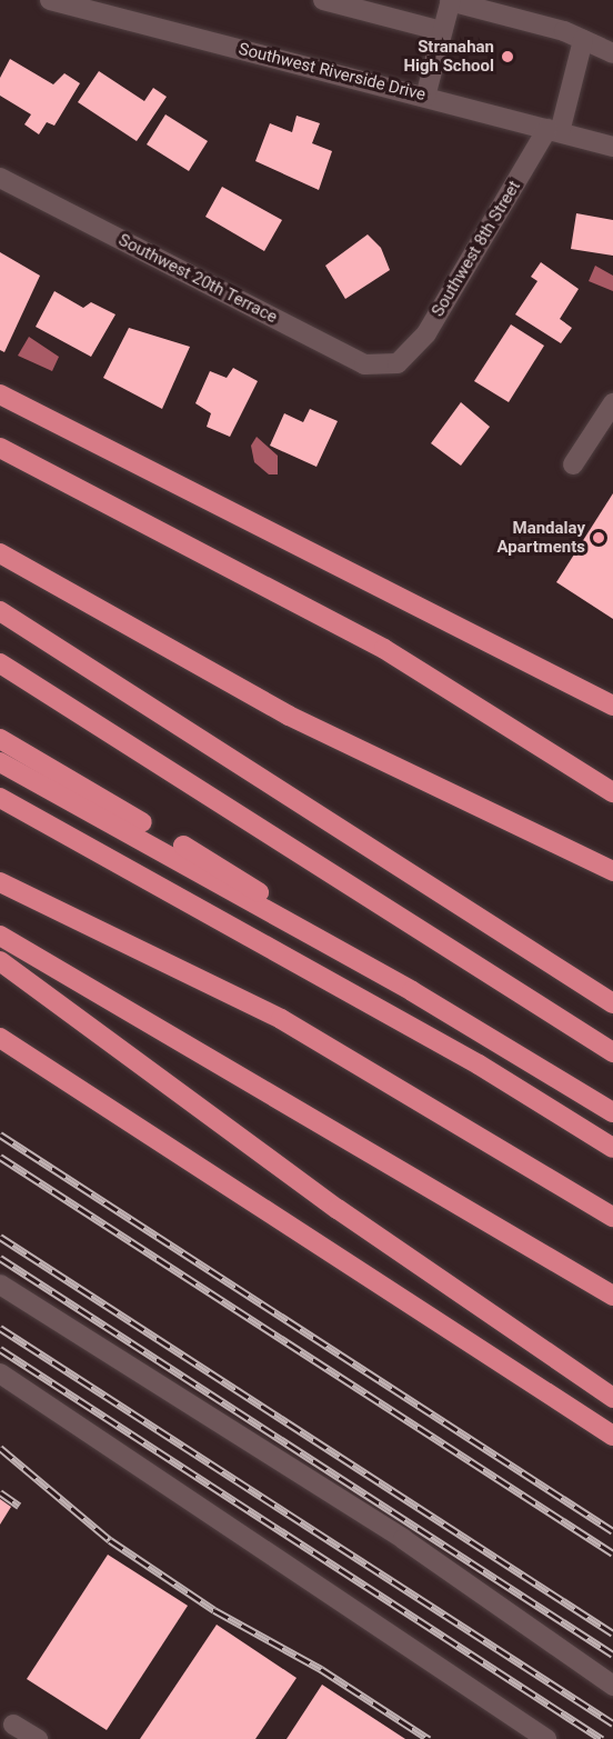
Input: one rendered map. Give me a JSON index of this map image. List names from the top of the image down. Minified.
{"streets":{"street":["Southwest Riverside Drive","Southwest 8th Street","Southwest 20th Terrace"]},"crossings":[["Southwest Riverside Drive","Southwest 8th Street"],["Southwest 8th Street","Southwest 20th Terrace"]],"places":["Stranahan High School","Mandalay Apartments"]}
